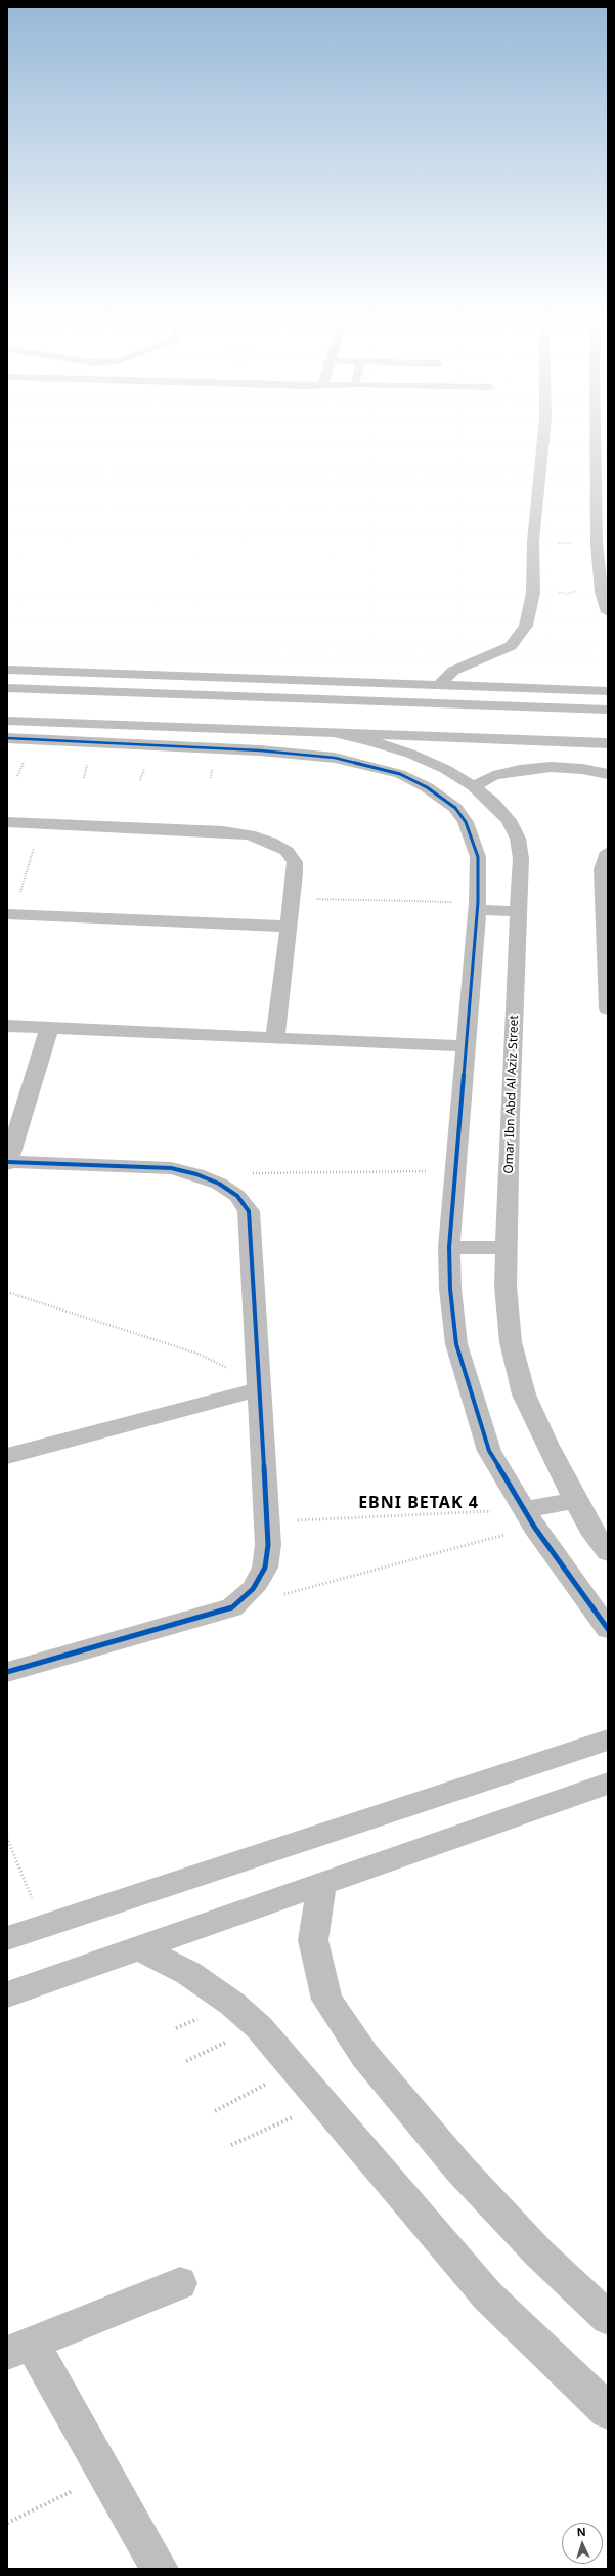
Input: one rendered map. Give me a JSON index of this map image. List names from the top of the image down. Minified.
{"streets":{"street":["Omar Ibn Abd Al Aziz Street"]},"districts":["EBNI BETAK 4"],"north":"top"}
